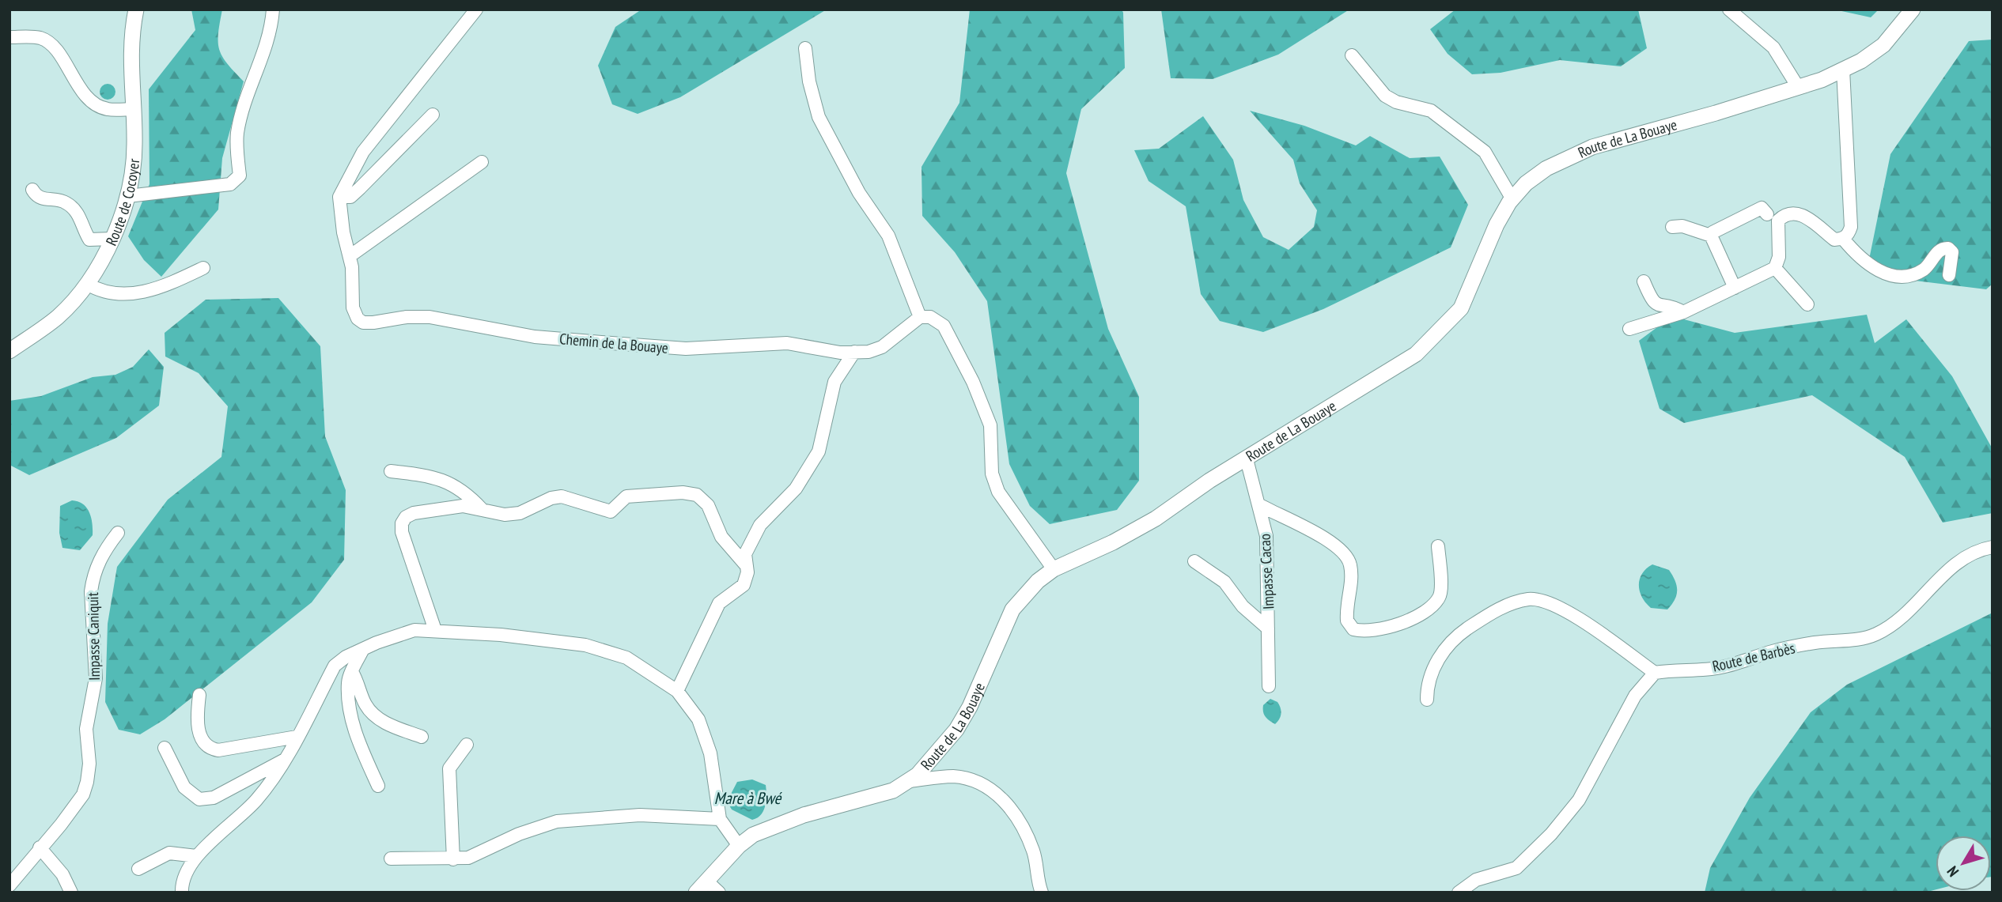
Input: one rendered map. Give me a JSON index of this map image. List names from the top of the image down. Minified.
{"streets":{"main road":["Route de La Bouaye","Route de Cocoyer"],"street":["Chemin de la Bouaye","Impasse Cacao","Impasse Caniquit","Route de Barbès"]},"crossings":[["Route de La Bouaye","Impasse Cacao"]],"water":["Mare à Bwé"],"north":"bottom left"}
